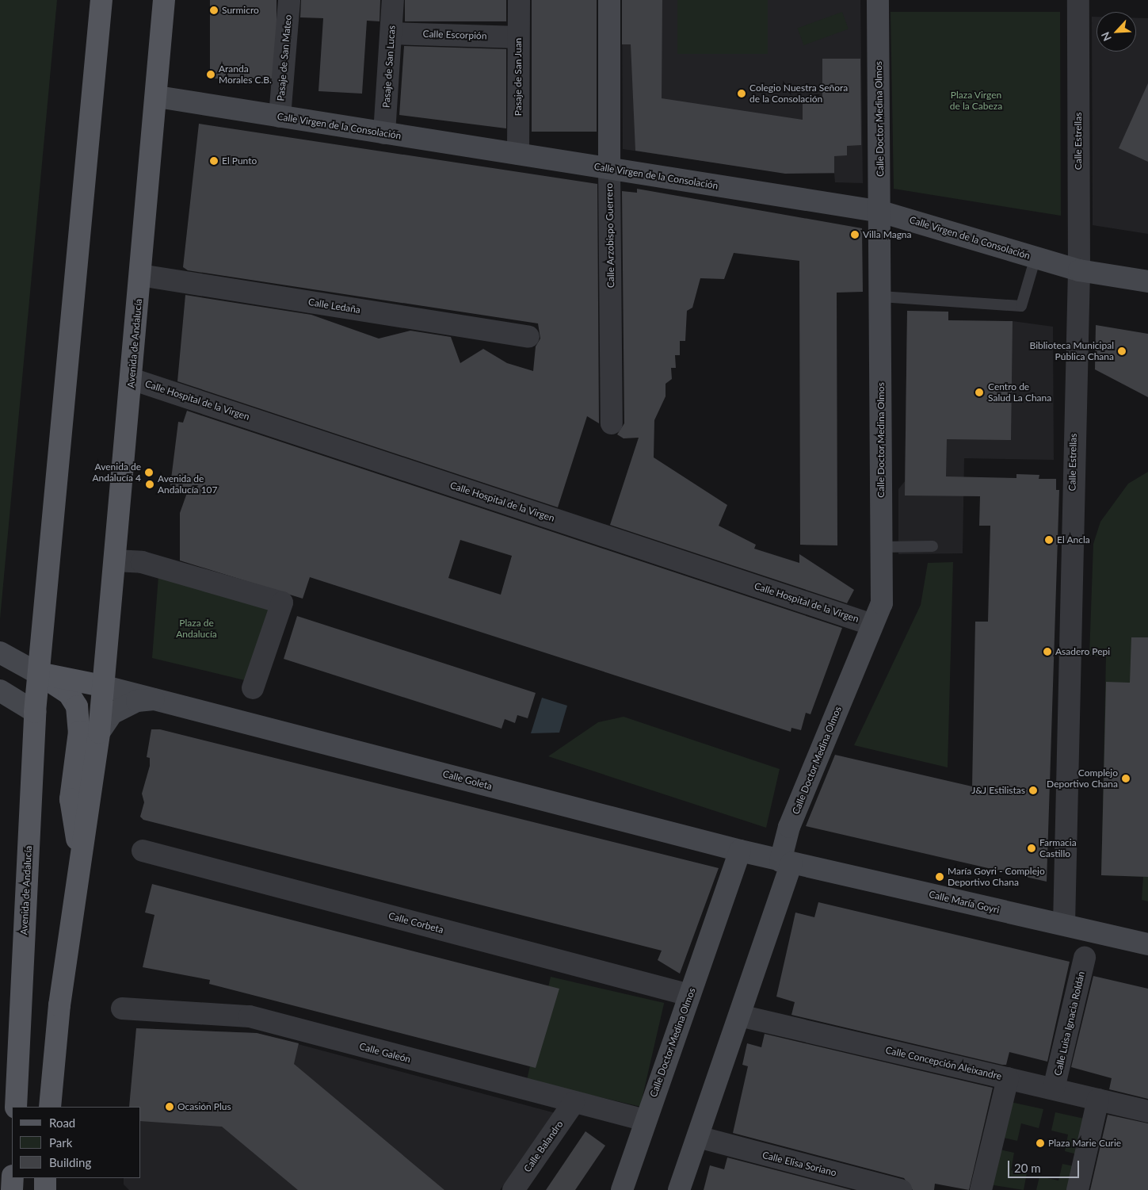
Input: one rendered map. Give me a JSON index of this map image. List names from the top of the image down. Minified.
{"streets":{"main road":["Calle Doctor Medina Olmos","Calle Virgen de la Consolación","Calle Arzobispo Guerrero","Avenida de Andalucía","Calle Goleta","Calle María Goyri"],"street":["Calle Escorpión","Pasaje de San Mateo","Pasaje de San Lucas","Pasaje de San Juan","Calle Estrellas","Calle Ledaña","Calle Hospital de la Virgen","Calle Corbeta","Calle Luisa Ignacia Roldán","Calle Galeón","Calle Concepción Aleixandre","Calle Balandro","Calle Elisa Soriano"]},"crossings":[["Calle Escorpión","Pasaje de San Lucas"],["Calle Escorpión","Pasaje de San Juan"],["Pasaje de San Mateo","Calle Virgen de la Consolación"],["Pasaje de San Lucas","Calle Virgen de la Consolación"],["Pasaje de San Juan","Calle Virgen de la Consolación"],["Calle Doctor Medina Olmos","Calle Virgen de la Consolación"],["Calle Doctor Medina Olmos","Calle Hospital de la Virgen"],["Calle Doctor Medina Olmos","Calle Goleta"],["Calle Doctor Medina Olmos","Calle María Goyri"],["Calle Doctor Medina Olmos","Calle Corbeta"],["Calle Doctor Medina Olmos","Calle Galeón"],["Calle Doctor Medina Olmos","Calle Concepción Aleixandre"],["Calle Doctor Medina Olmos","Calle Elisa Soriano"],["Calle Virgen de la Consolación","Calle Estrellas"],["Calle Virgen de la Consolación","Calle Arzobispo Guerrero"],["Calle Virgen de la Consolación","Avenida de Andalucía"],["Calle Estrellas","Calle María Goyri"],["Calle Ledaña","Avenida de Andalucía"],["Avenida de Andalucía","Calle Hospital de la Virgen"],["Avenida de Andalucía","Calle Goleta"],["Calle Goleta","Calle María Goyri"],["Calle Luisa Ignacia Roldán","Calle Concepción Aleixandre"],["Calle Galeón","Calle Balandro"]],"parks":["Plaza Virgen de la Cabeza","Plaza de Andalucía"],"places":["Surmicro","Aranda Morales C.B.","Colegio Nuestra Señora de la Consolación","El Punto","Villa Magna","Biblioteca Municipal Pública Chana","Centro de Salud La Chana","Avenida de Andalucía 4","Avenida de Andalucía 107","El Ancla","Asadero Pepi","Complejo Deportivo Chana","J&J Estilistas","Farmacia Castillo","María Goyri - Complejo Deportivo Chana","Ocasión Plus","Plaza Marie Curie"],"legend":["Road","Park","Building"],"scale_bar":"20 m","north":"bottom left"}
